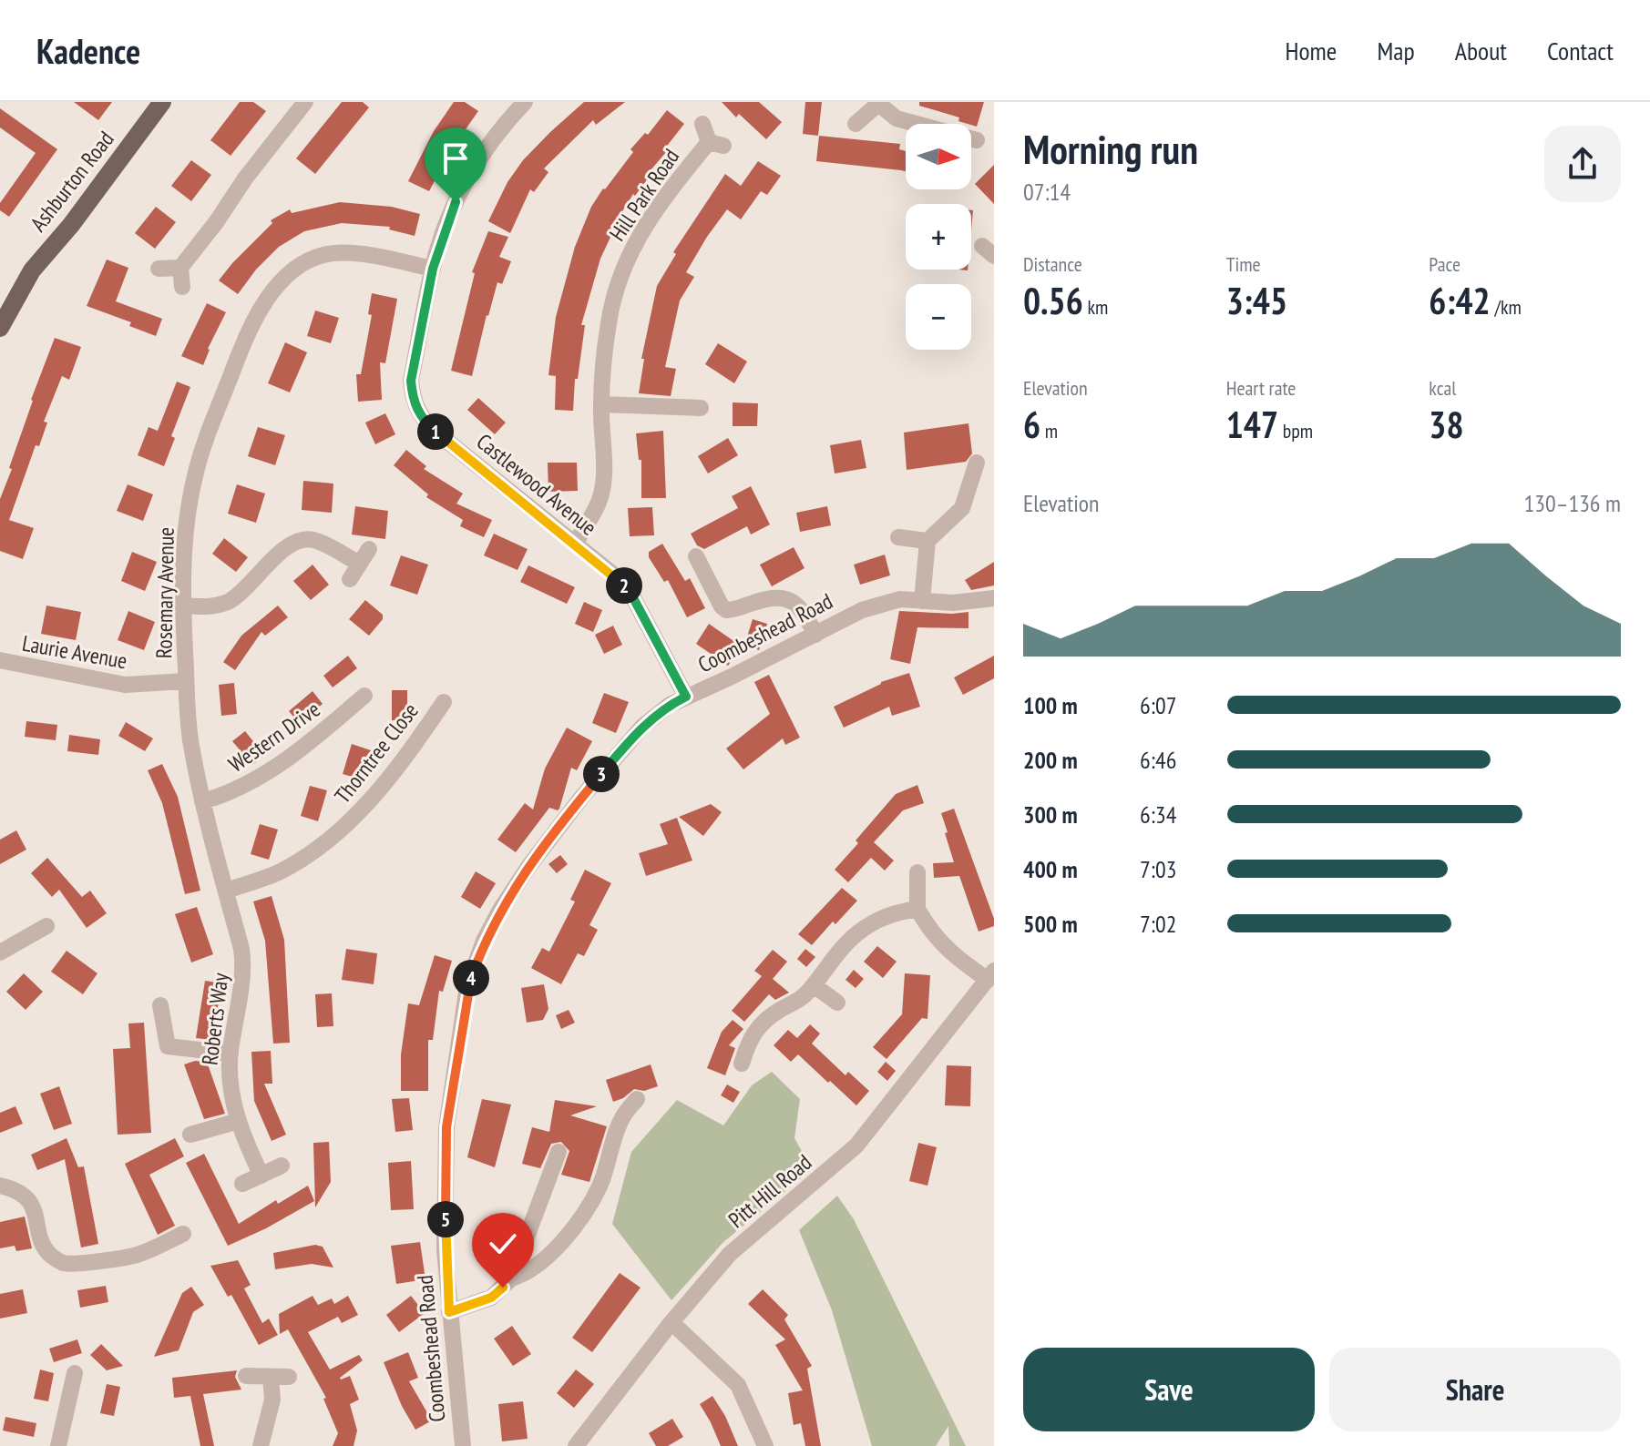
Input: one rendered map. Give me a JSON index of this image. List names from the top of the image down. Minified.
{"streets":{"main road":["Ashburton Road"],"street":["Hill Park Road","Castlewood Avenue","Rosemary Avenue","Coombeshead Road","Laurie Avenue","Western Drive","Thorntree Close","Roberts Way","Pitt Hill Road"]},"crossings":[["Hill Park Road","Castlewood Avenue"],["Castlewood Avenue","Rosemary Avenue"],["Castlewood Avenue","Coombeshead Road"],["Rosemary Avenue","Laurie Avenue"],["Rosemary Avenue","Western Drive"],["Rosemary Avenue","Thorntree Close"],["Rosemary Avenue","Roberts Way"]],"north":"right","page":{"header":"Kadence","nav":["Home","Map","About","Contact"],"heading":["Morning run","07:14"],"map_buttons":["+","−"],"stats":[["Distance","0.56 km"],["Time","3:45"],["Pace","6:42 /km"],["Elevation","6 m"],["Heart rate","147 bpm"],["kcal","38"]],"pins":["1","2","3","4","5"],"chart":["Elevation","130–136 m"],"list":[{"name":"100 m","note":"6:07"},{"name":"200 m","note":"6:46"},{"name":"300 m","note":"6:34"},{"name":"400 m","note":"7:03"},{"name":"500 m","note":"7:02"}],"buttons":["Save","Share"]}}
